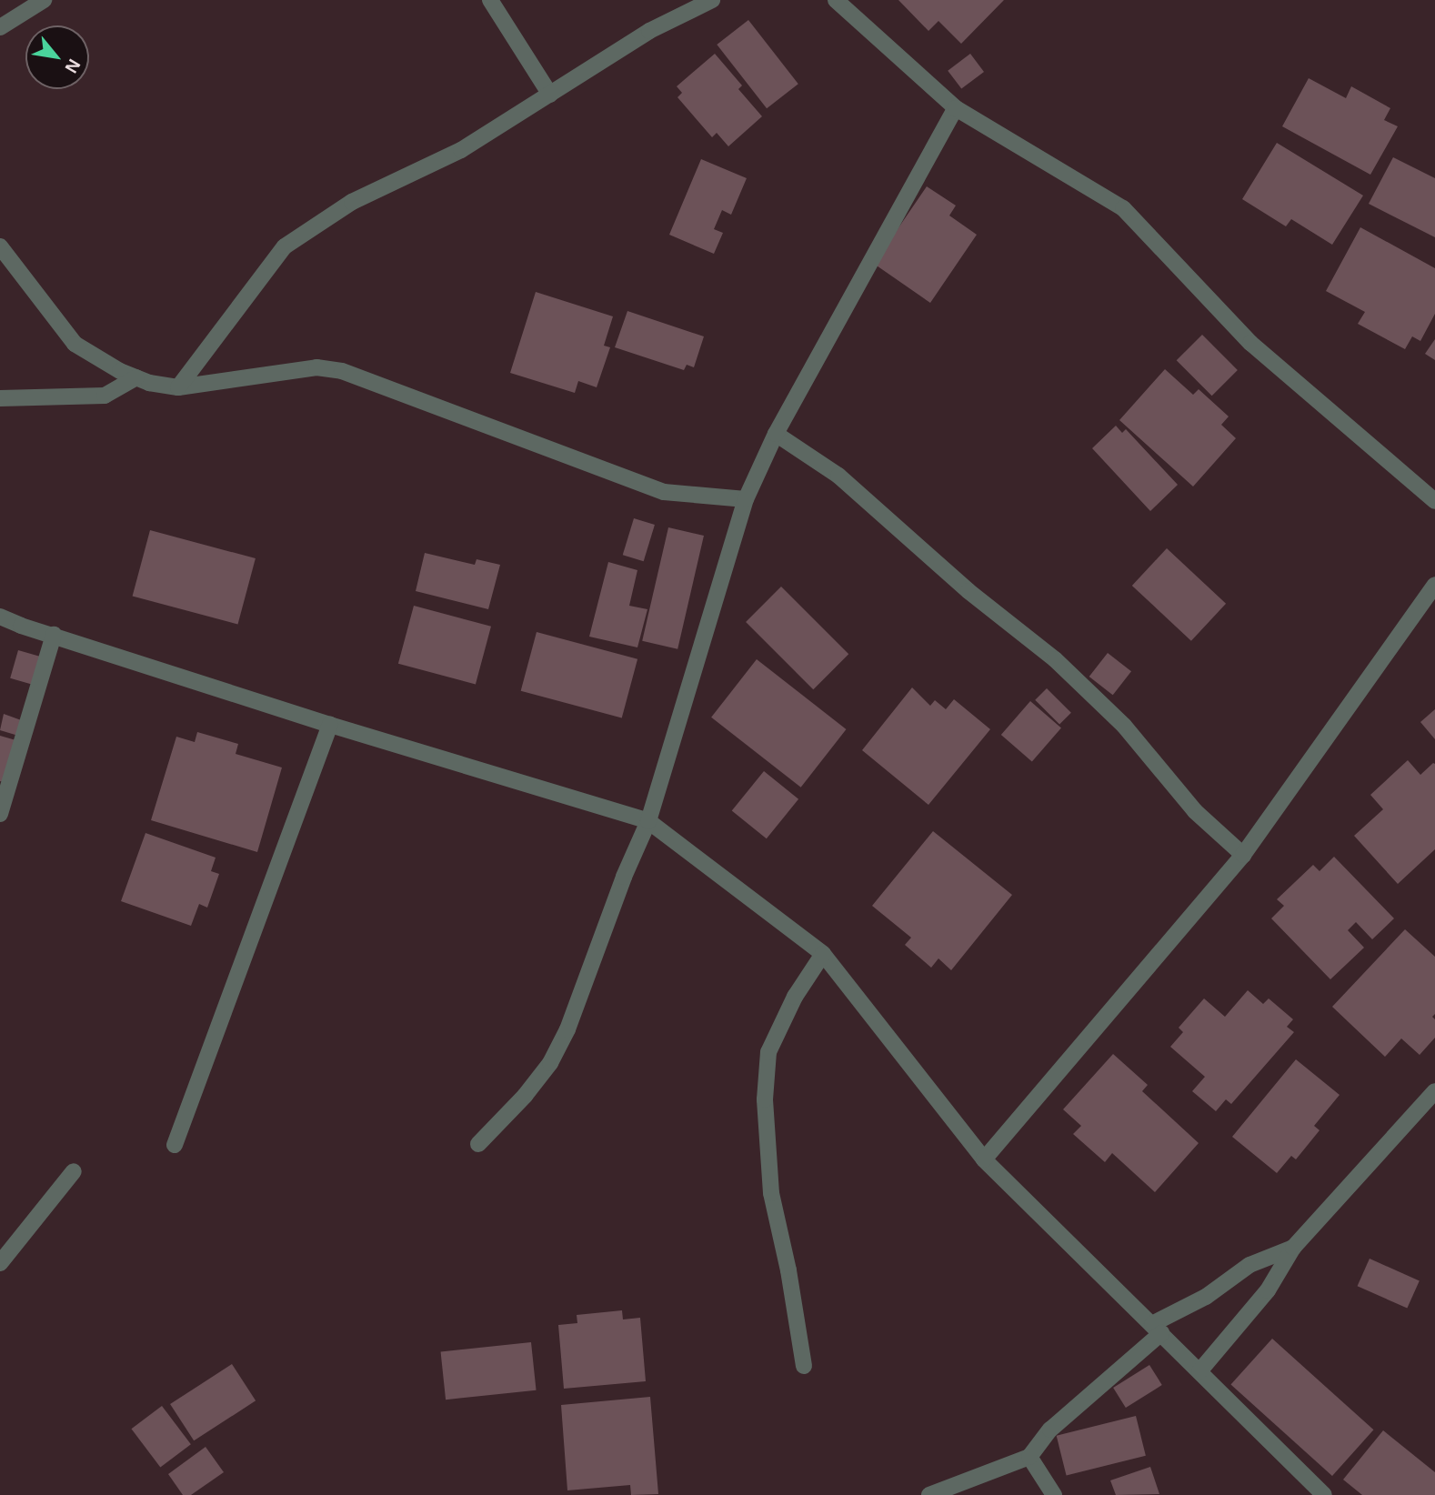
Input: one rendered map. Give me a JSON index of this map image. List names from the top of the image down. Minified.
{"north":"bottom right"}
